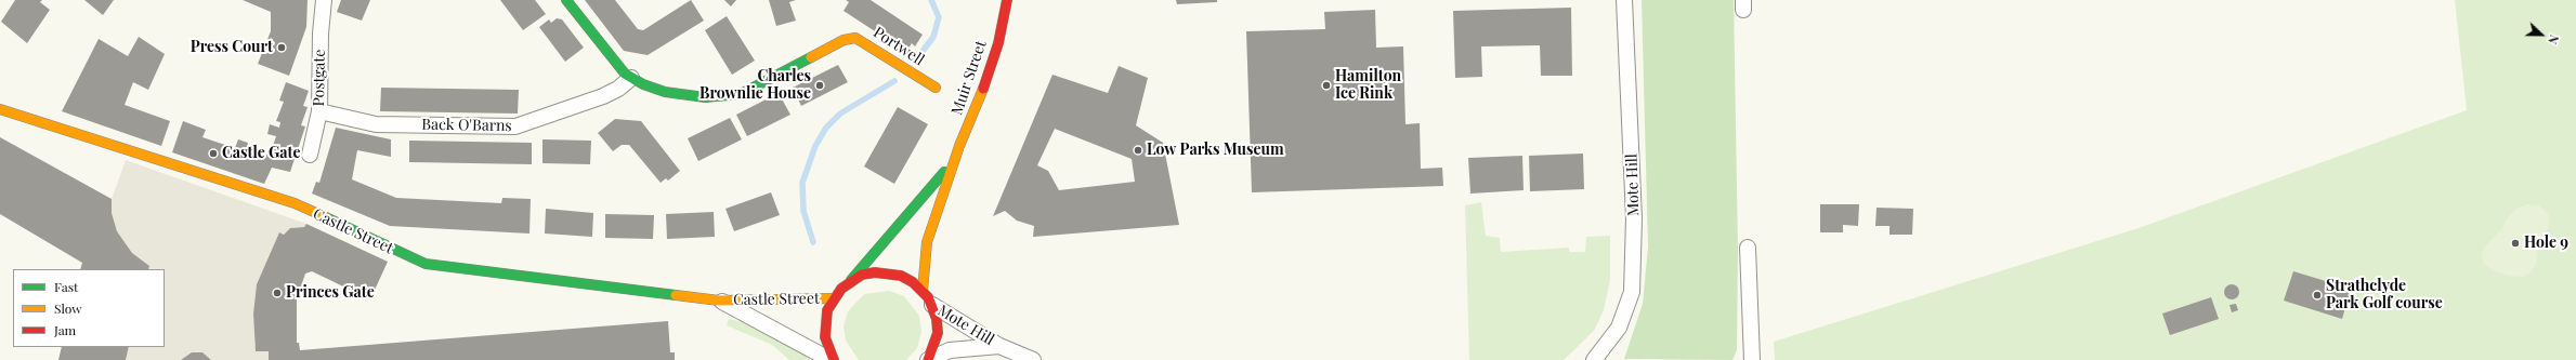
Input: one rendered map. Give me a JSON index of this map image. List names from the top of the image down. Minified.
{"streets":{"street":["Portwell","Postgate","Muir Street","Back O'Barns","Mote Hill","Castle Street"]},"crossings":[["Portwell","Back O'Barns"],["Postgate","Back O'Barns"],["Muir Street","Castle Street"]],"places":["Press Court","Charles Brownlie House","Hamilton Ice Rink","Low Parks Museum","Castle Gate","Hole 9","Princes Gate","Strathclyde Park Golf course"],"legend":["Fast","Slow","Jam"],"north":"right"}
